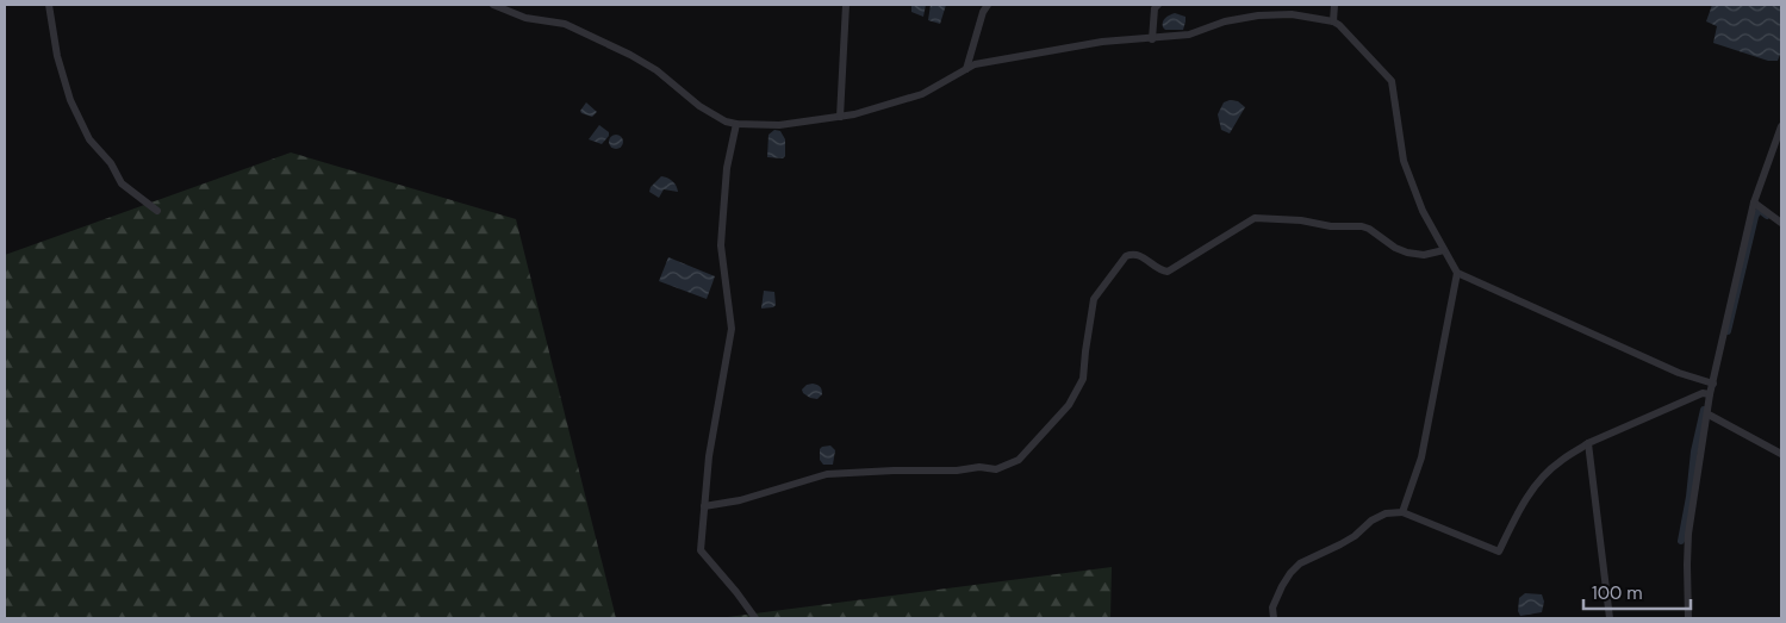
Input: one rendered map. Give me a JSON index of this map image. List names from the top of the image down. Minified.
{"scale_bar":"100 m"}
